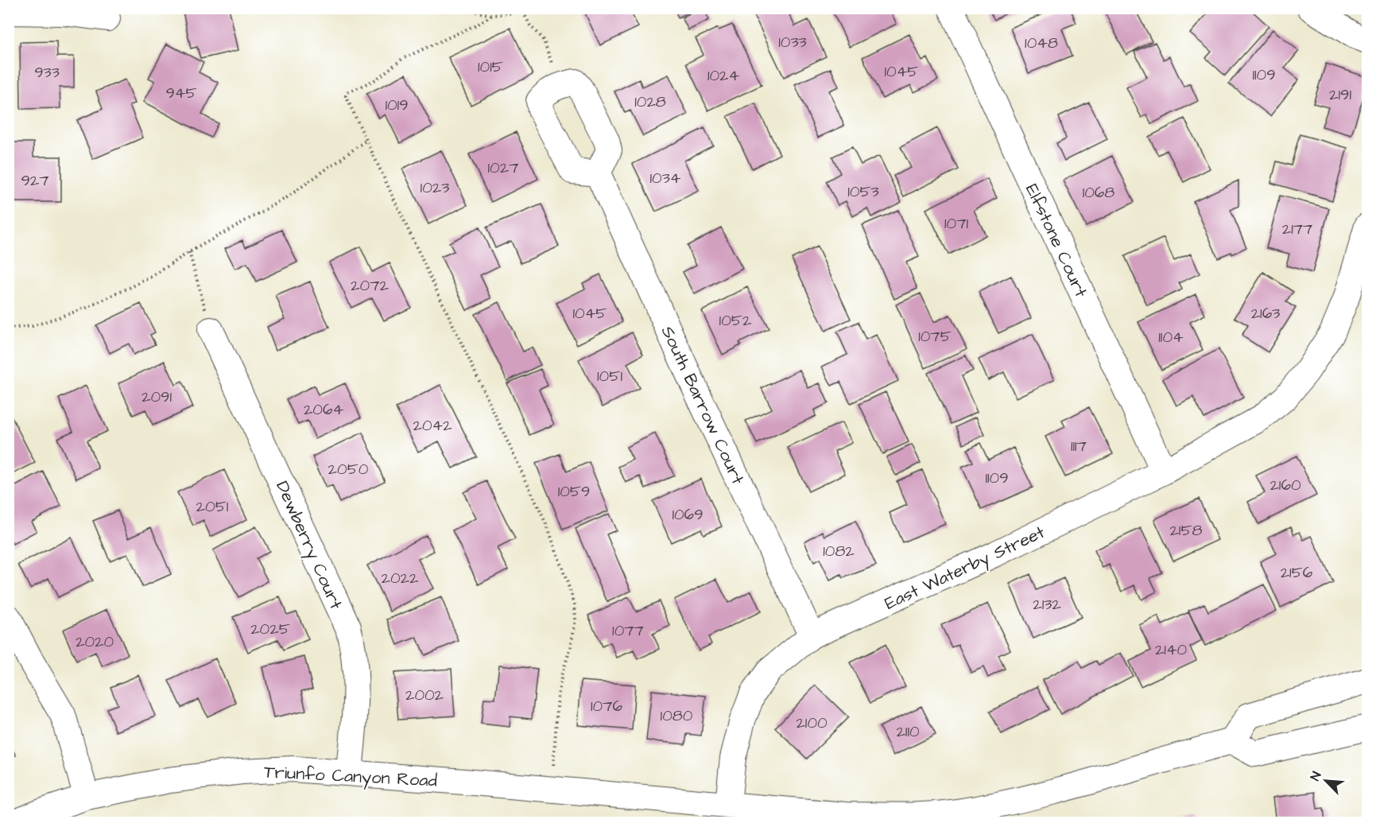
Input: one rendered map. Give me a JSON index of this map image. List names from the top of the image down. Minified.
{"streets":{"street":["Elfstone Court","South Barrow Court","Dewberry Court","East Waterby Street","Triunfo Canyon Road"]},"crossings":[["Elfstone Court","East Waterby Street"],["South Barrow Court","East Waterby Street"],["Dewberry Court","Triunfo Canyon Road"],["East Waterby Street","Triunfo Canyon Road"]],"house_numbers":["1033","1048","1015","1045","933","1109","1024","945","2191","1028","1019","1027","1034","927","1023","1053","1068","1071","2177","2072","1045","2163","1052","1075","1104","1051","2091","2064","2042","1117","2050","1109","2160","1059","2051","1069","2158","1082","2156","2022","2132","2025","1077","2020","2140","2002","1076","1080","2100","2110"],"north":"top left"}
